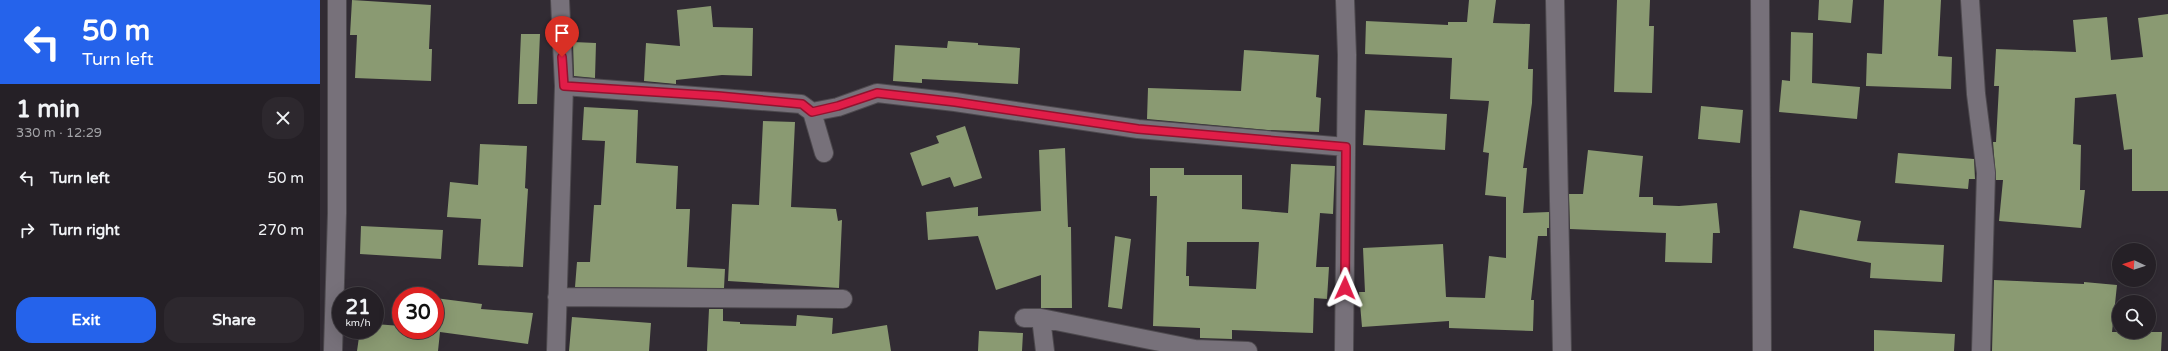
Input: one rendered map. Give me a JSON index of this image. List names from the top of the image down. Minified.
{"north":"left","page":{"turn":["50 m","Turn left"],"heading":["1 min","330 m · 12:29"],"list":[{"name":"Turn left","value":"50 m"},{"name":"Turn right","value":"270 m"}],"speed":"21 km/h","limit":"30","buttons":["Exit","Share"]}}
